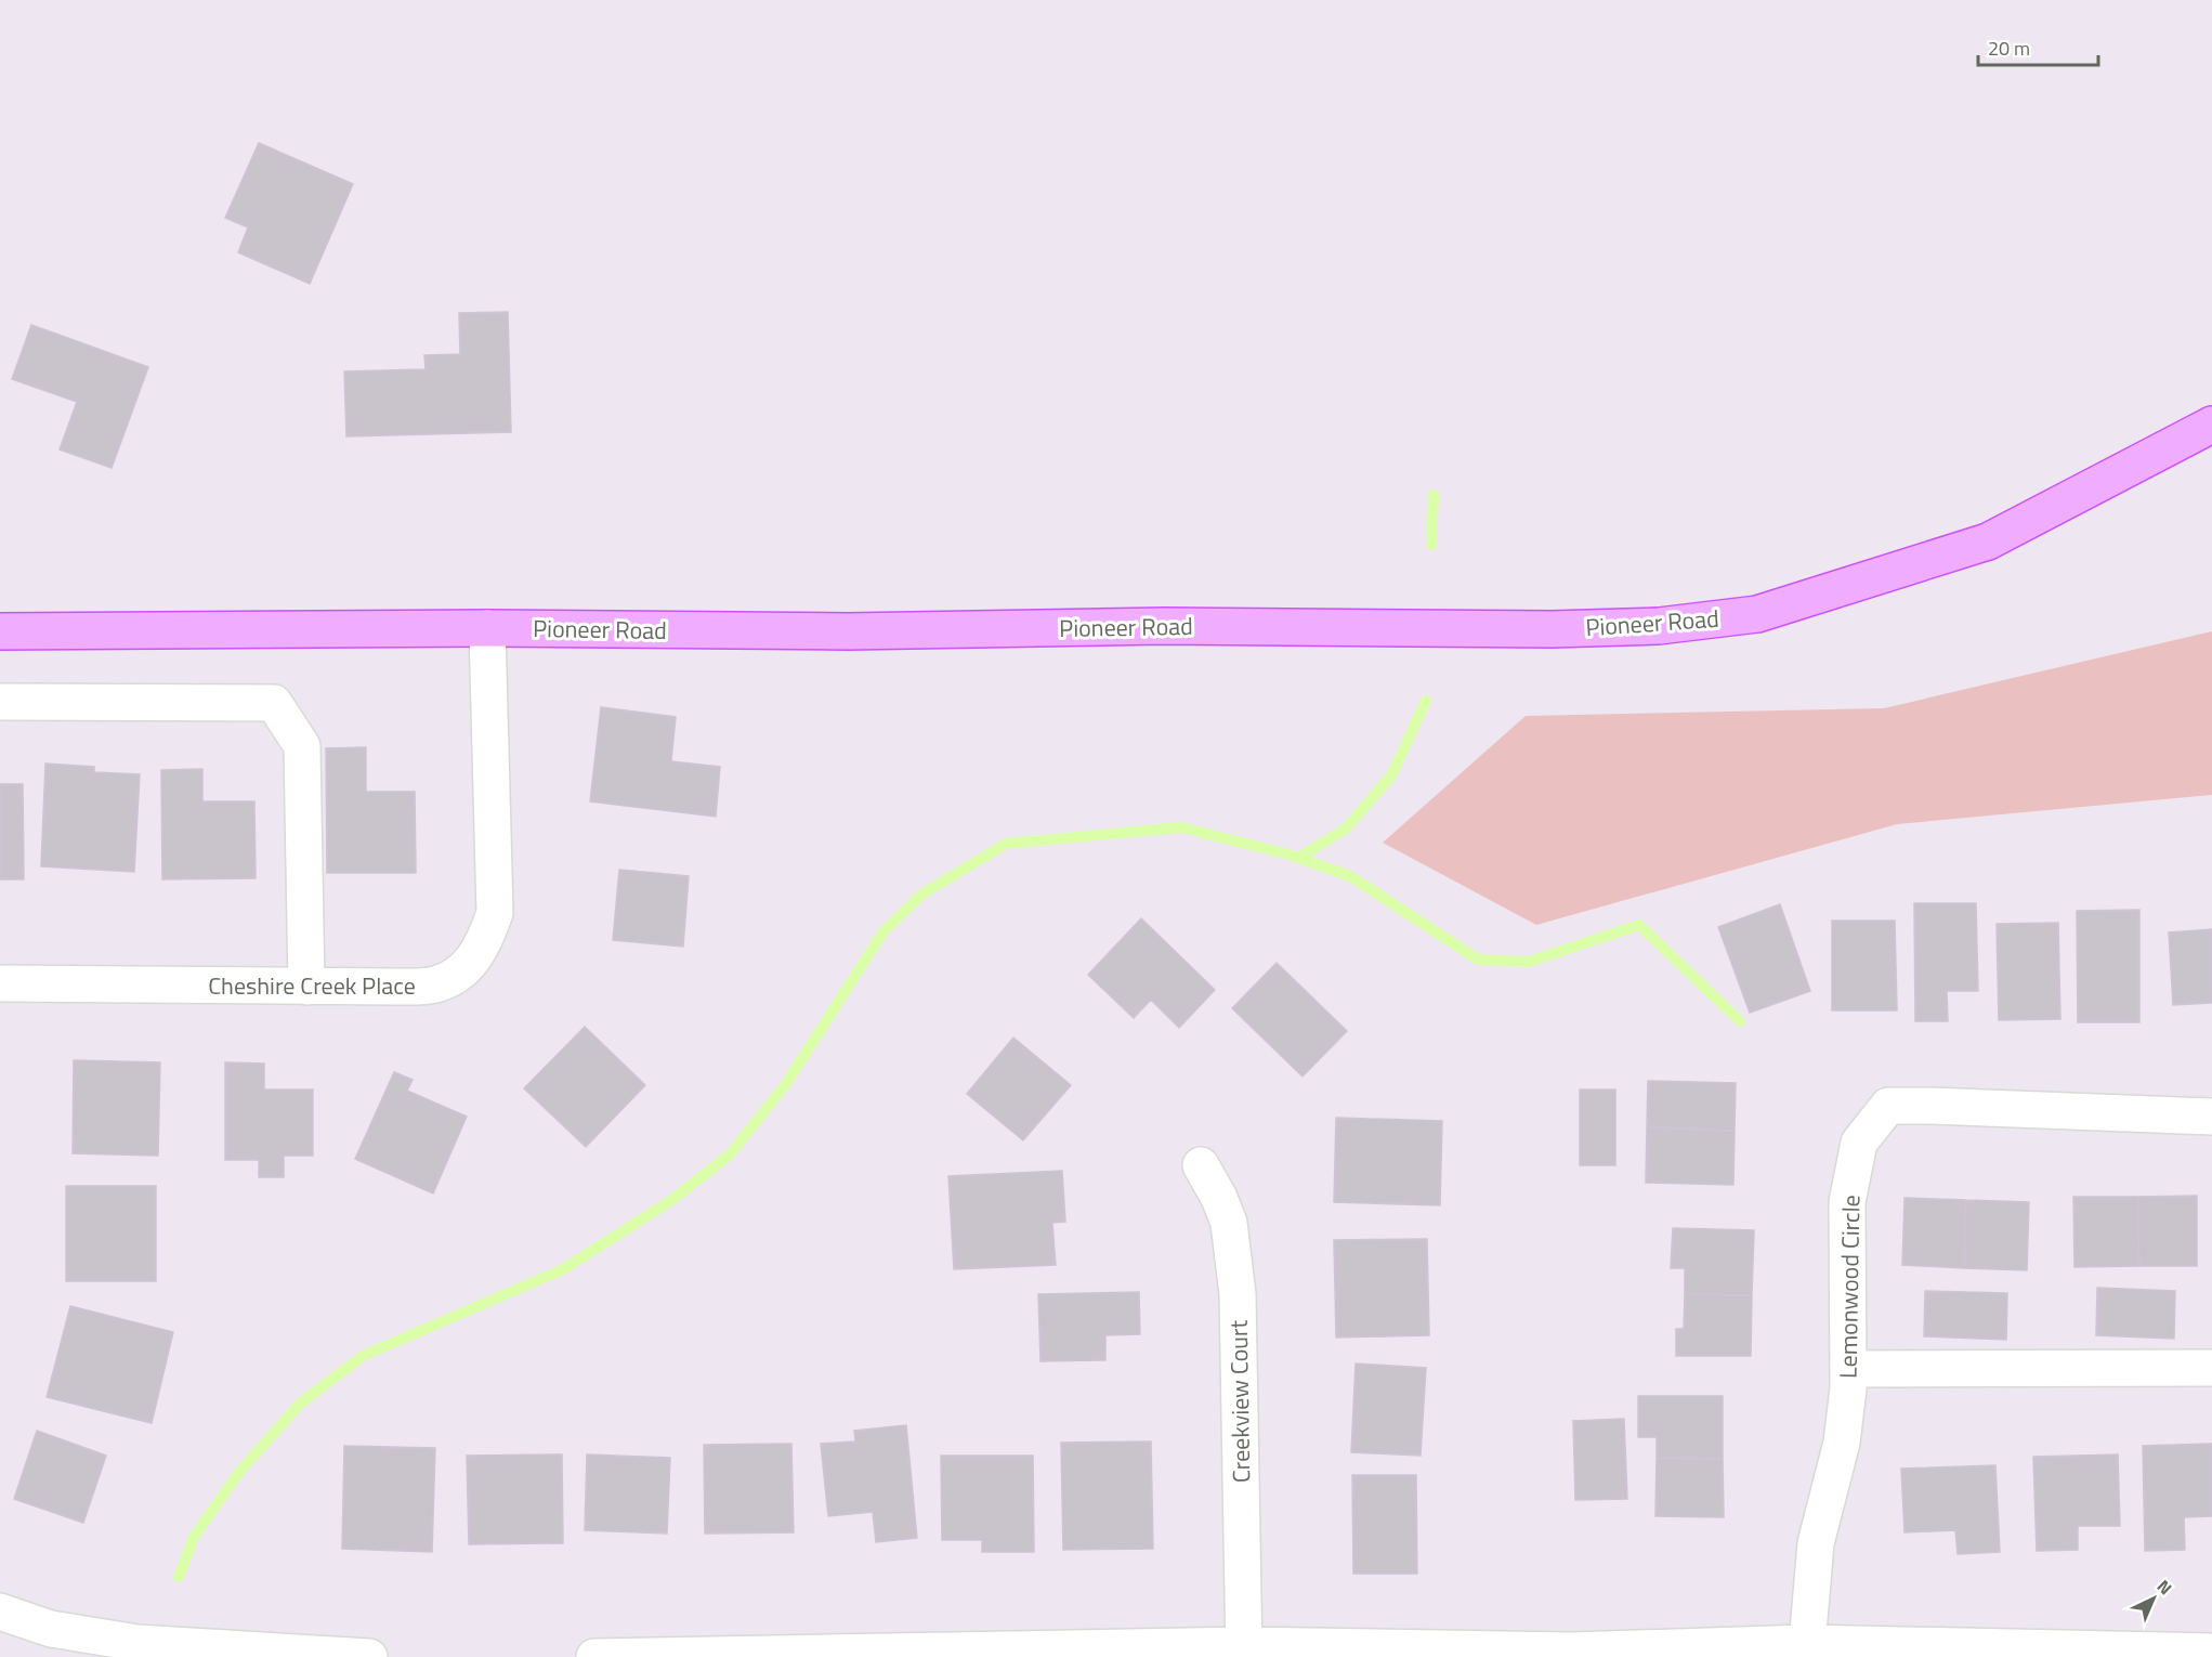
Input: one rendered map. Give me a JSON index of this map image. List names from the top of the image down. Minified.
{"streets":{"main road":["Pioneer Road"],"street":["Cheshire Creek Place","Lemonwood Circle","Creekview Court"]},"crossings":[["Pioneer Road","Cheshire Creek Place"]],"scale_bar":"20 m","north":"top right"}
